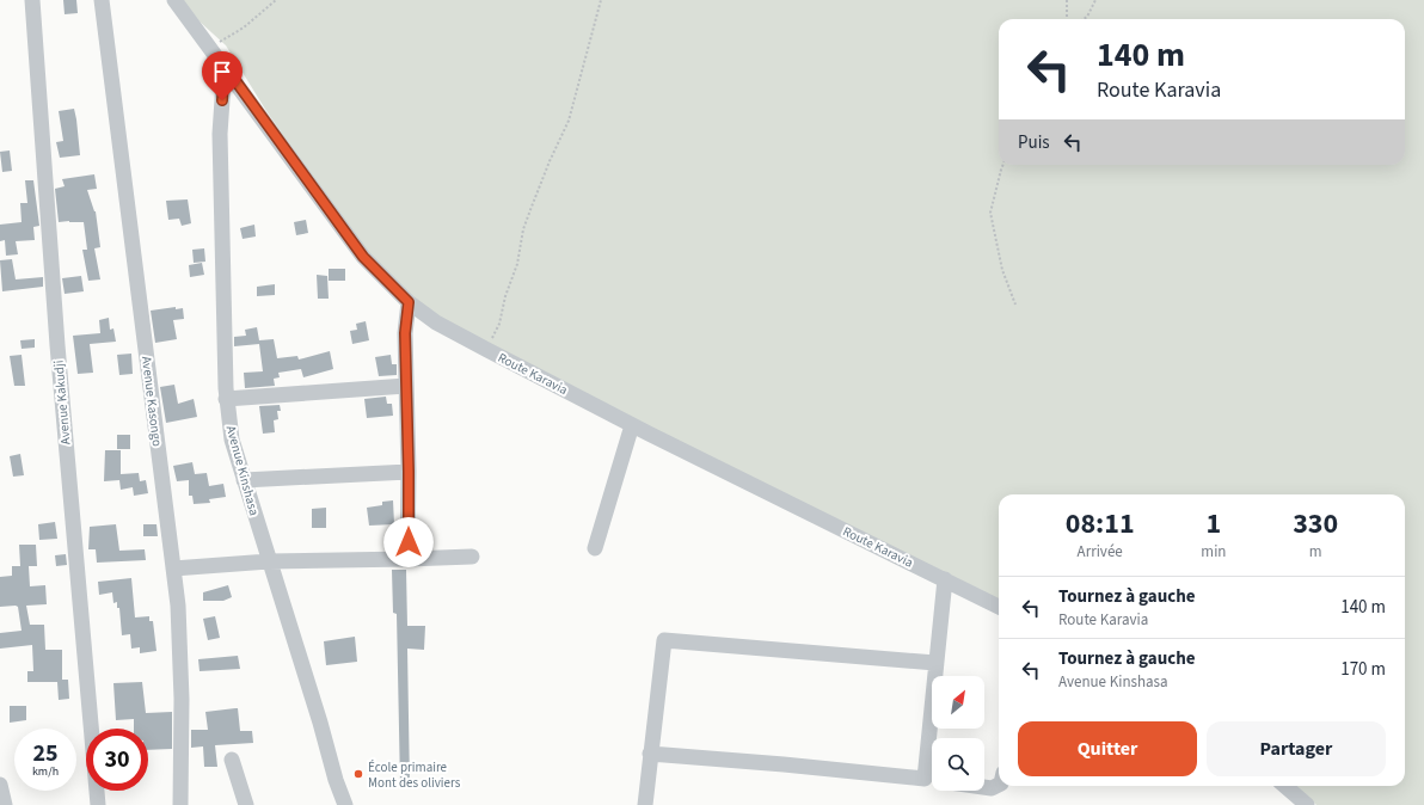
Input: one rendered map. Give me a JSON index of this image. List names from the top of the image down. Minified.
{"streets":{"street":["Route Karavia","Avenue Kasongo","Avenue Kakudji","Avenue Kinshasa"]},"crossings":[["Route Karavia","Avenue Kinshasa"]],"places":["École primaire Mont des oliviers"],"north":"top right","page":{"turn":["140 m","Route Karavia"],"then":"Puis","eta":["08:11","Arrivée","1","min","330","m"],"list":[{"name":"Tournez à gauche","note":"Route Karavia","value":"140 m"},{"name":"Tournez à gauche","note":"Avenue Kinshasa","value":"170 m"}],"buttons":["Quitter","Partager"],"speed":"25 km/h","limit":"30"}}
